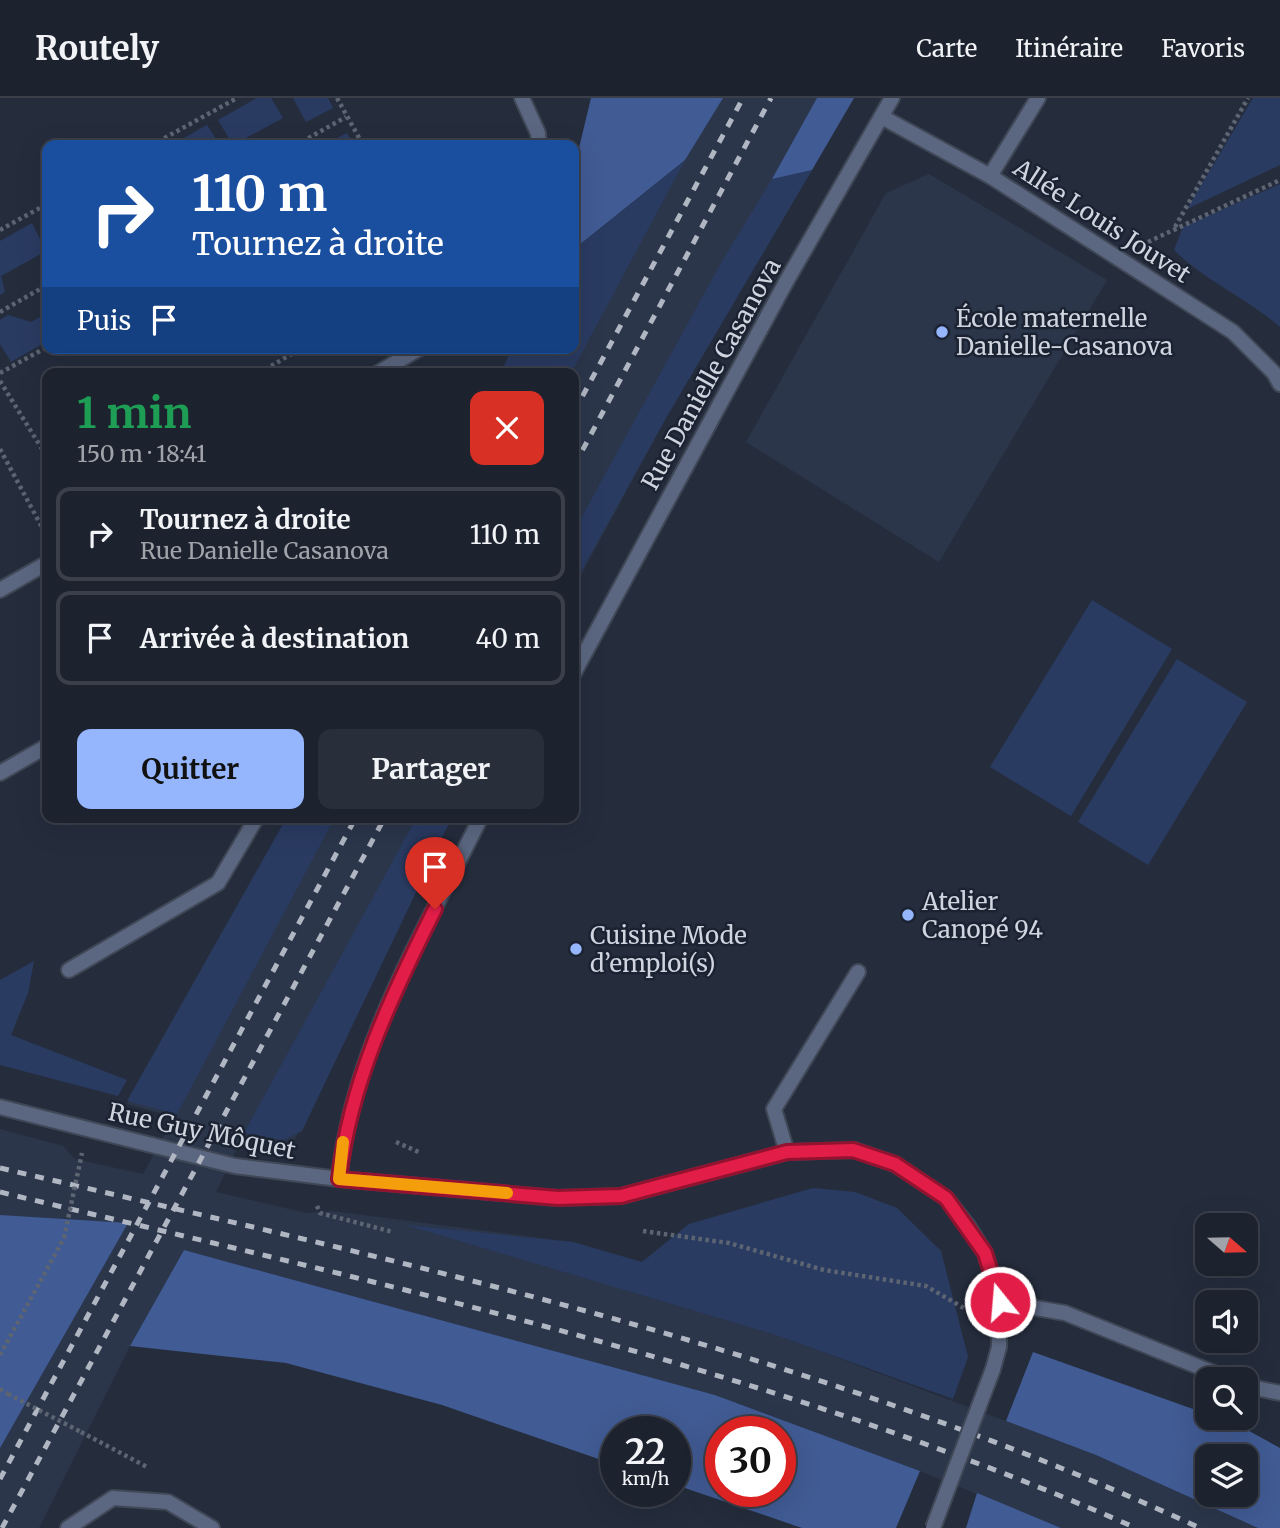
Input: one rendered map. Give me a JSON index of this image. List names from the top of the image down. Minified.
{"streets":{"street":["Allée Louis Jouvet","Rue Danielle Casanova","Rue Guy Môquet"]},"crossings":[["Allée Louis Jouvet","Rue Danielle Casanova"]],"places":["École maternelle Danielle-Casanova","Atelier Canopé 94","Cuisine Mode d’emploi(s)"],"north":"right","page":{"header":"Routely","nav":["Carte","Itinéraire","Favoris"],"turn":["110 m","Tournez à droite"],"then":"Puis","heading":["1 min","150 m · 18:41"],"list":[{"name":"Tournez à droite","note":"Rue Danielle Casanova","value":"110 m"},{"name":"Arrivée à destination","value":"40 m"}],"buttons":["Quitter","Partager"],"speed":"22 km/h","limit":"30"}}
